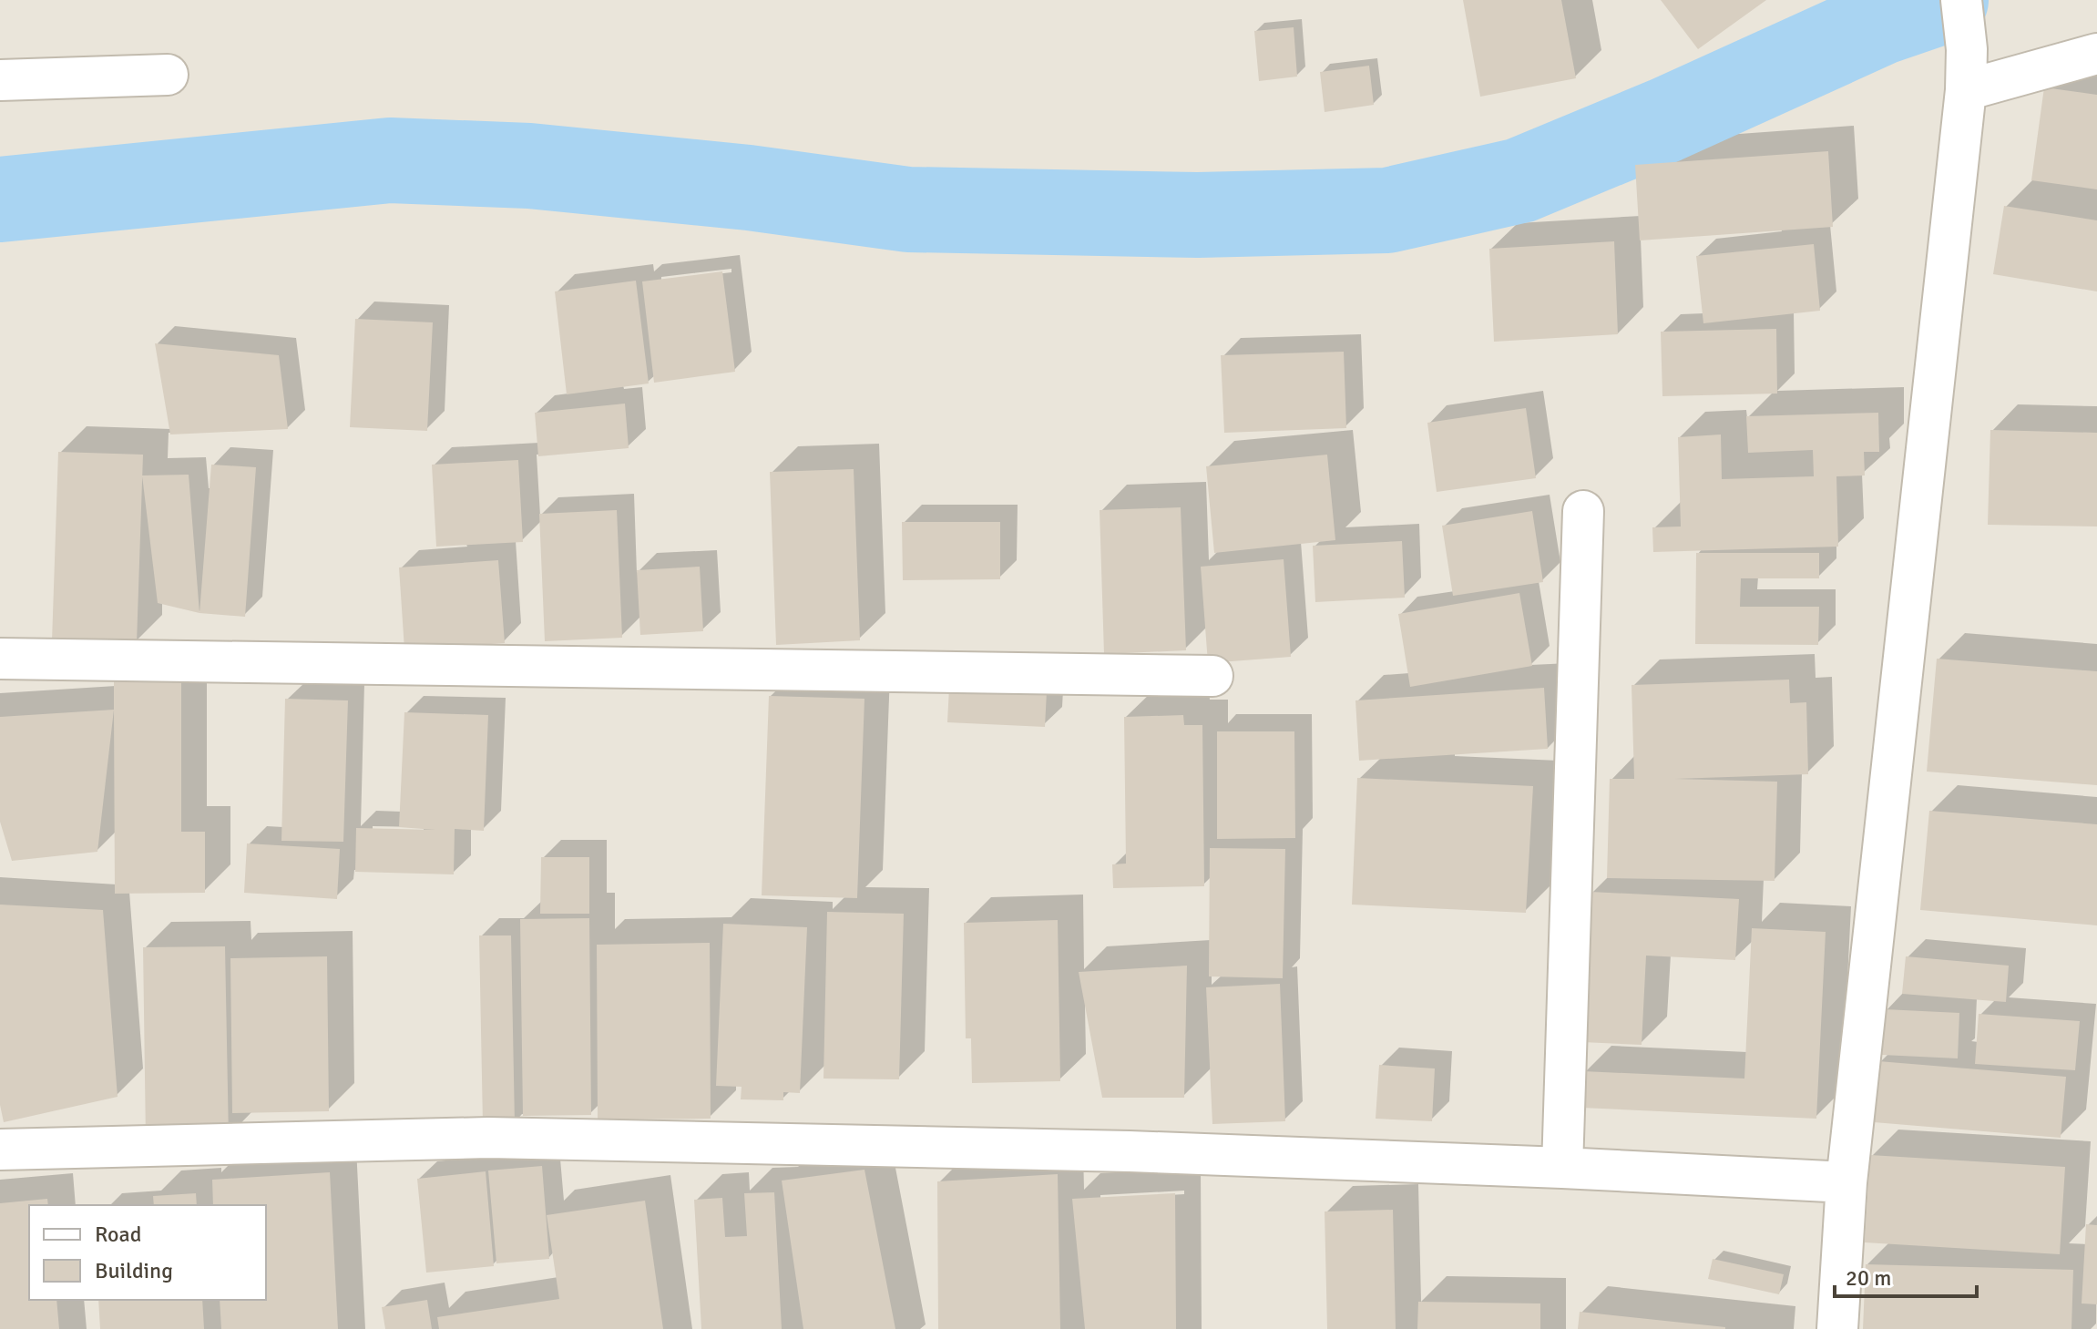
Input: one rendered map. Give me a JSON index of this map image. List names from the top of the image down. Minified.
{"legend":["Road","Building"],"scale_bar":"20 m"}
